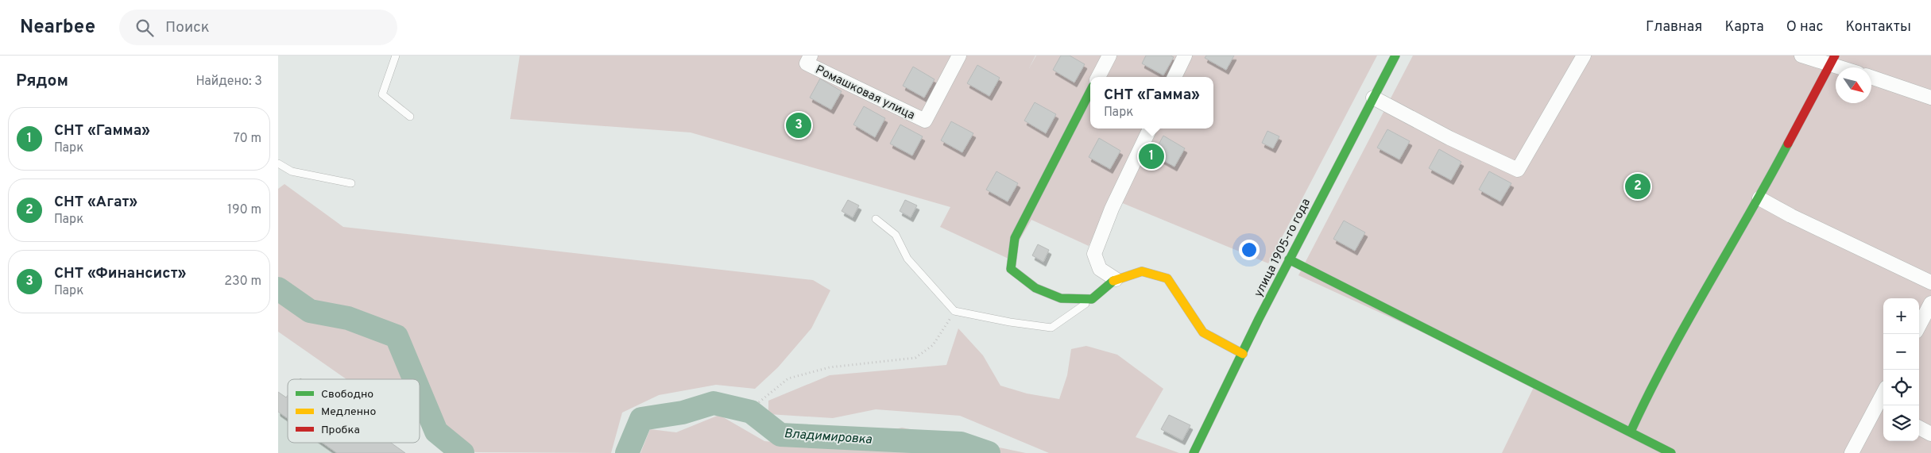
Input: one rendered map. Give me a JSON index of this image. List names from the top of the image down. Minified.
{"streets":{"street":["Ромашковая улица","улица 1905-го года"]},"water":["Владимировка"],"legend":["Свободно","Медленно","Пробка"],"north":"bottom right","page":{"header":"Nearbee","search":"Поиск","nav":["Главная","Карта","О нас","Контакты"],"heading":["Рядом","Найдено: 3"],"popup":["СНТ «Гамма»","Парк"],"list":[{"mark":"1","name":"СНТ «Гамма»","note":"Парк","value":"70 m"},{"mark":"2","name":"СНТ «Агат»","note":"Парк","value":"190 m"},{"mark":"3","name":"СНТ «Финансист»","note":"Парк","value":"230 m"}],"pins":["3","1","2"],"map_buttons":["+","−"]}}
